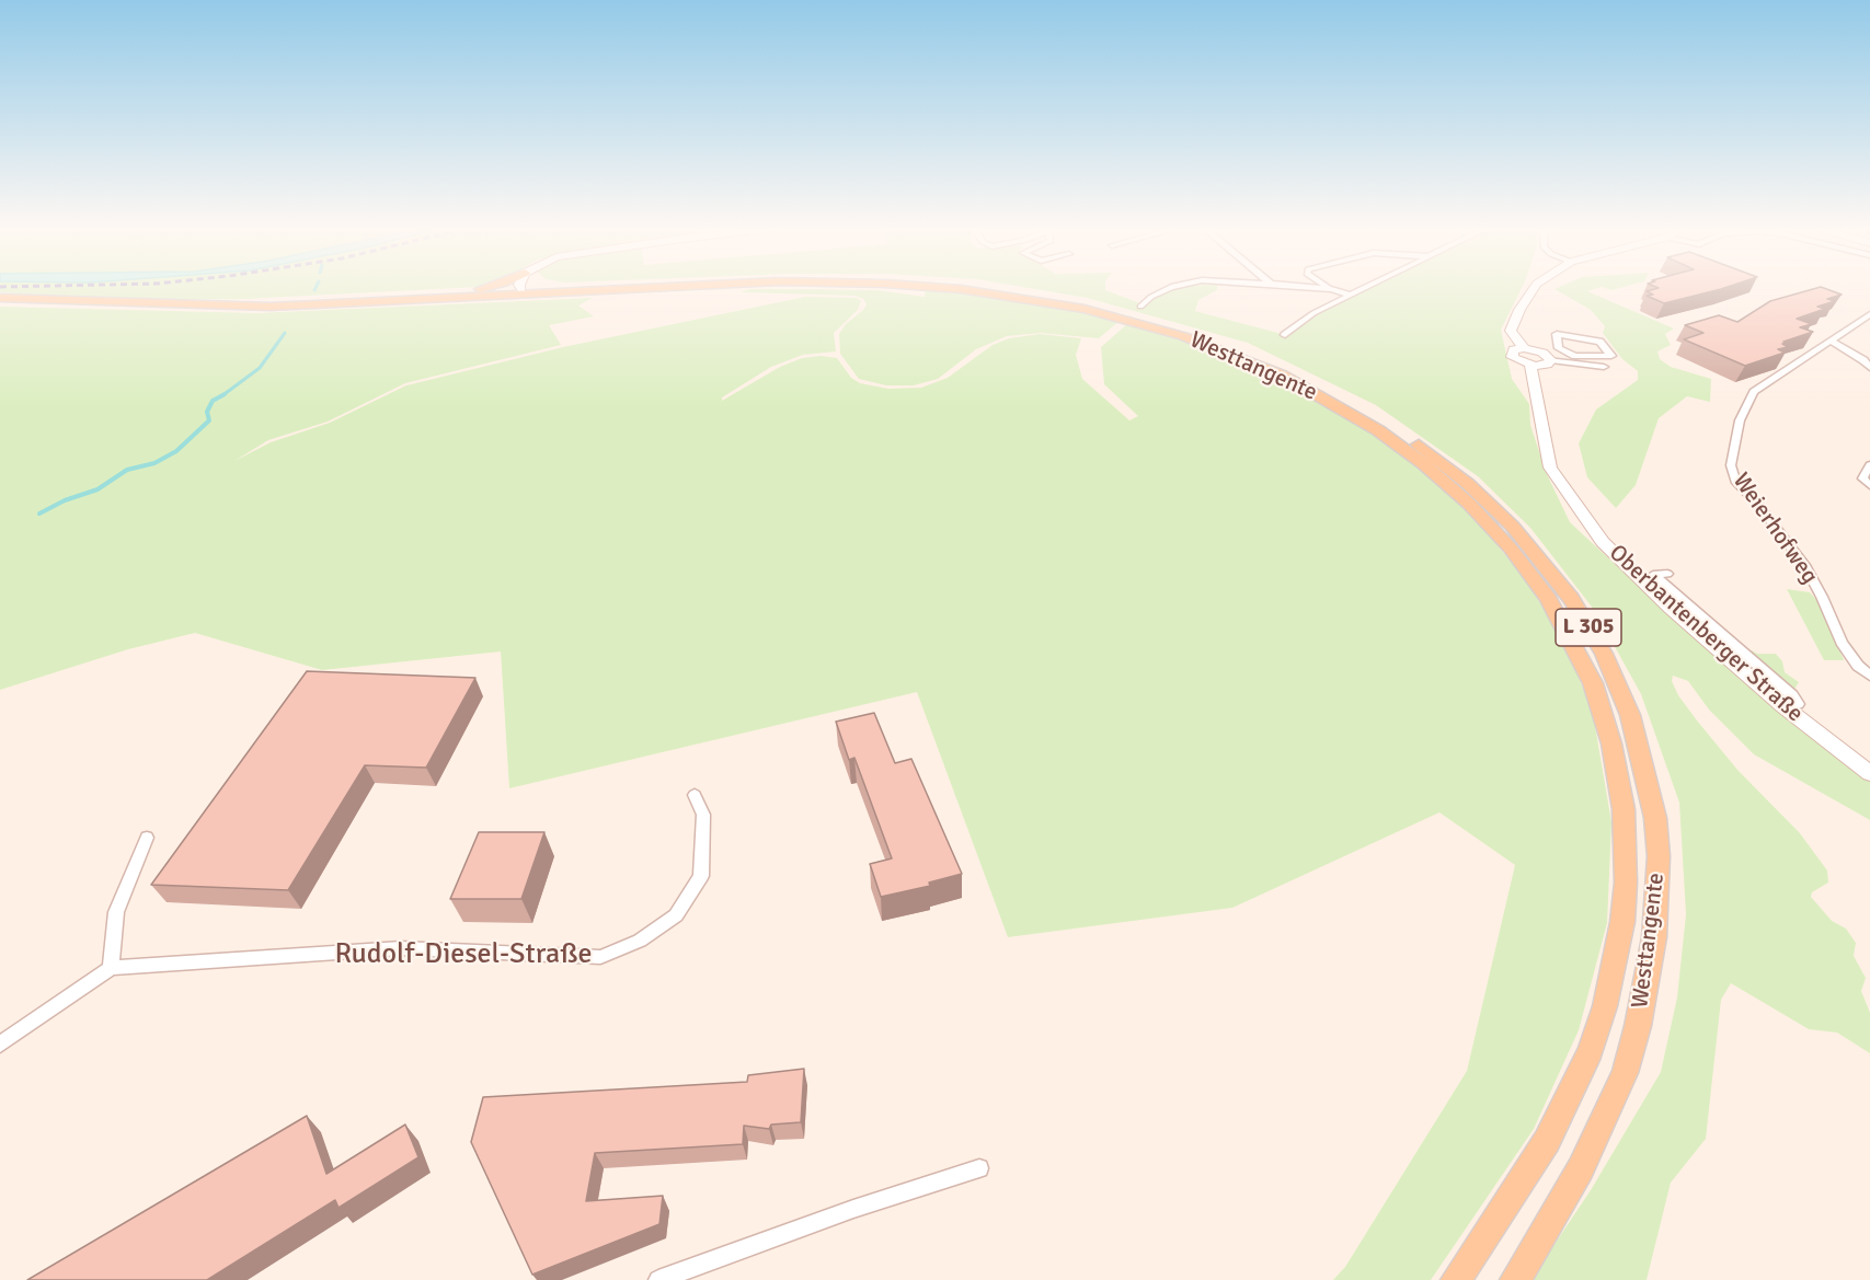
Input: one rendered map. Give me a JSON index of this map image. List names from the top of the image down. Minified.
{"streets":{"main road":["Westtangente","L 305","Oberbantenberger Straße"],"street":["Weierhofweg","Rudolf-Diesel-Straße"]}}
